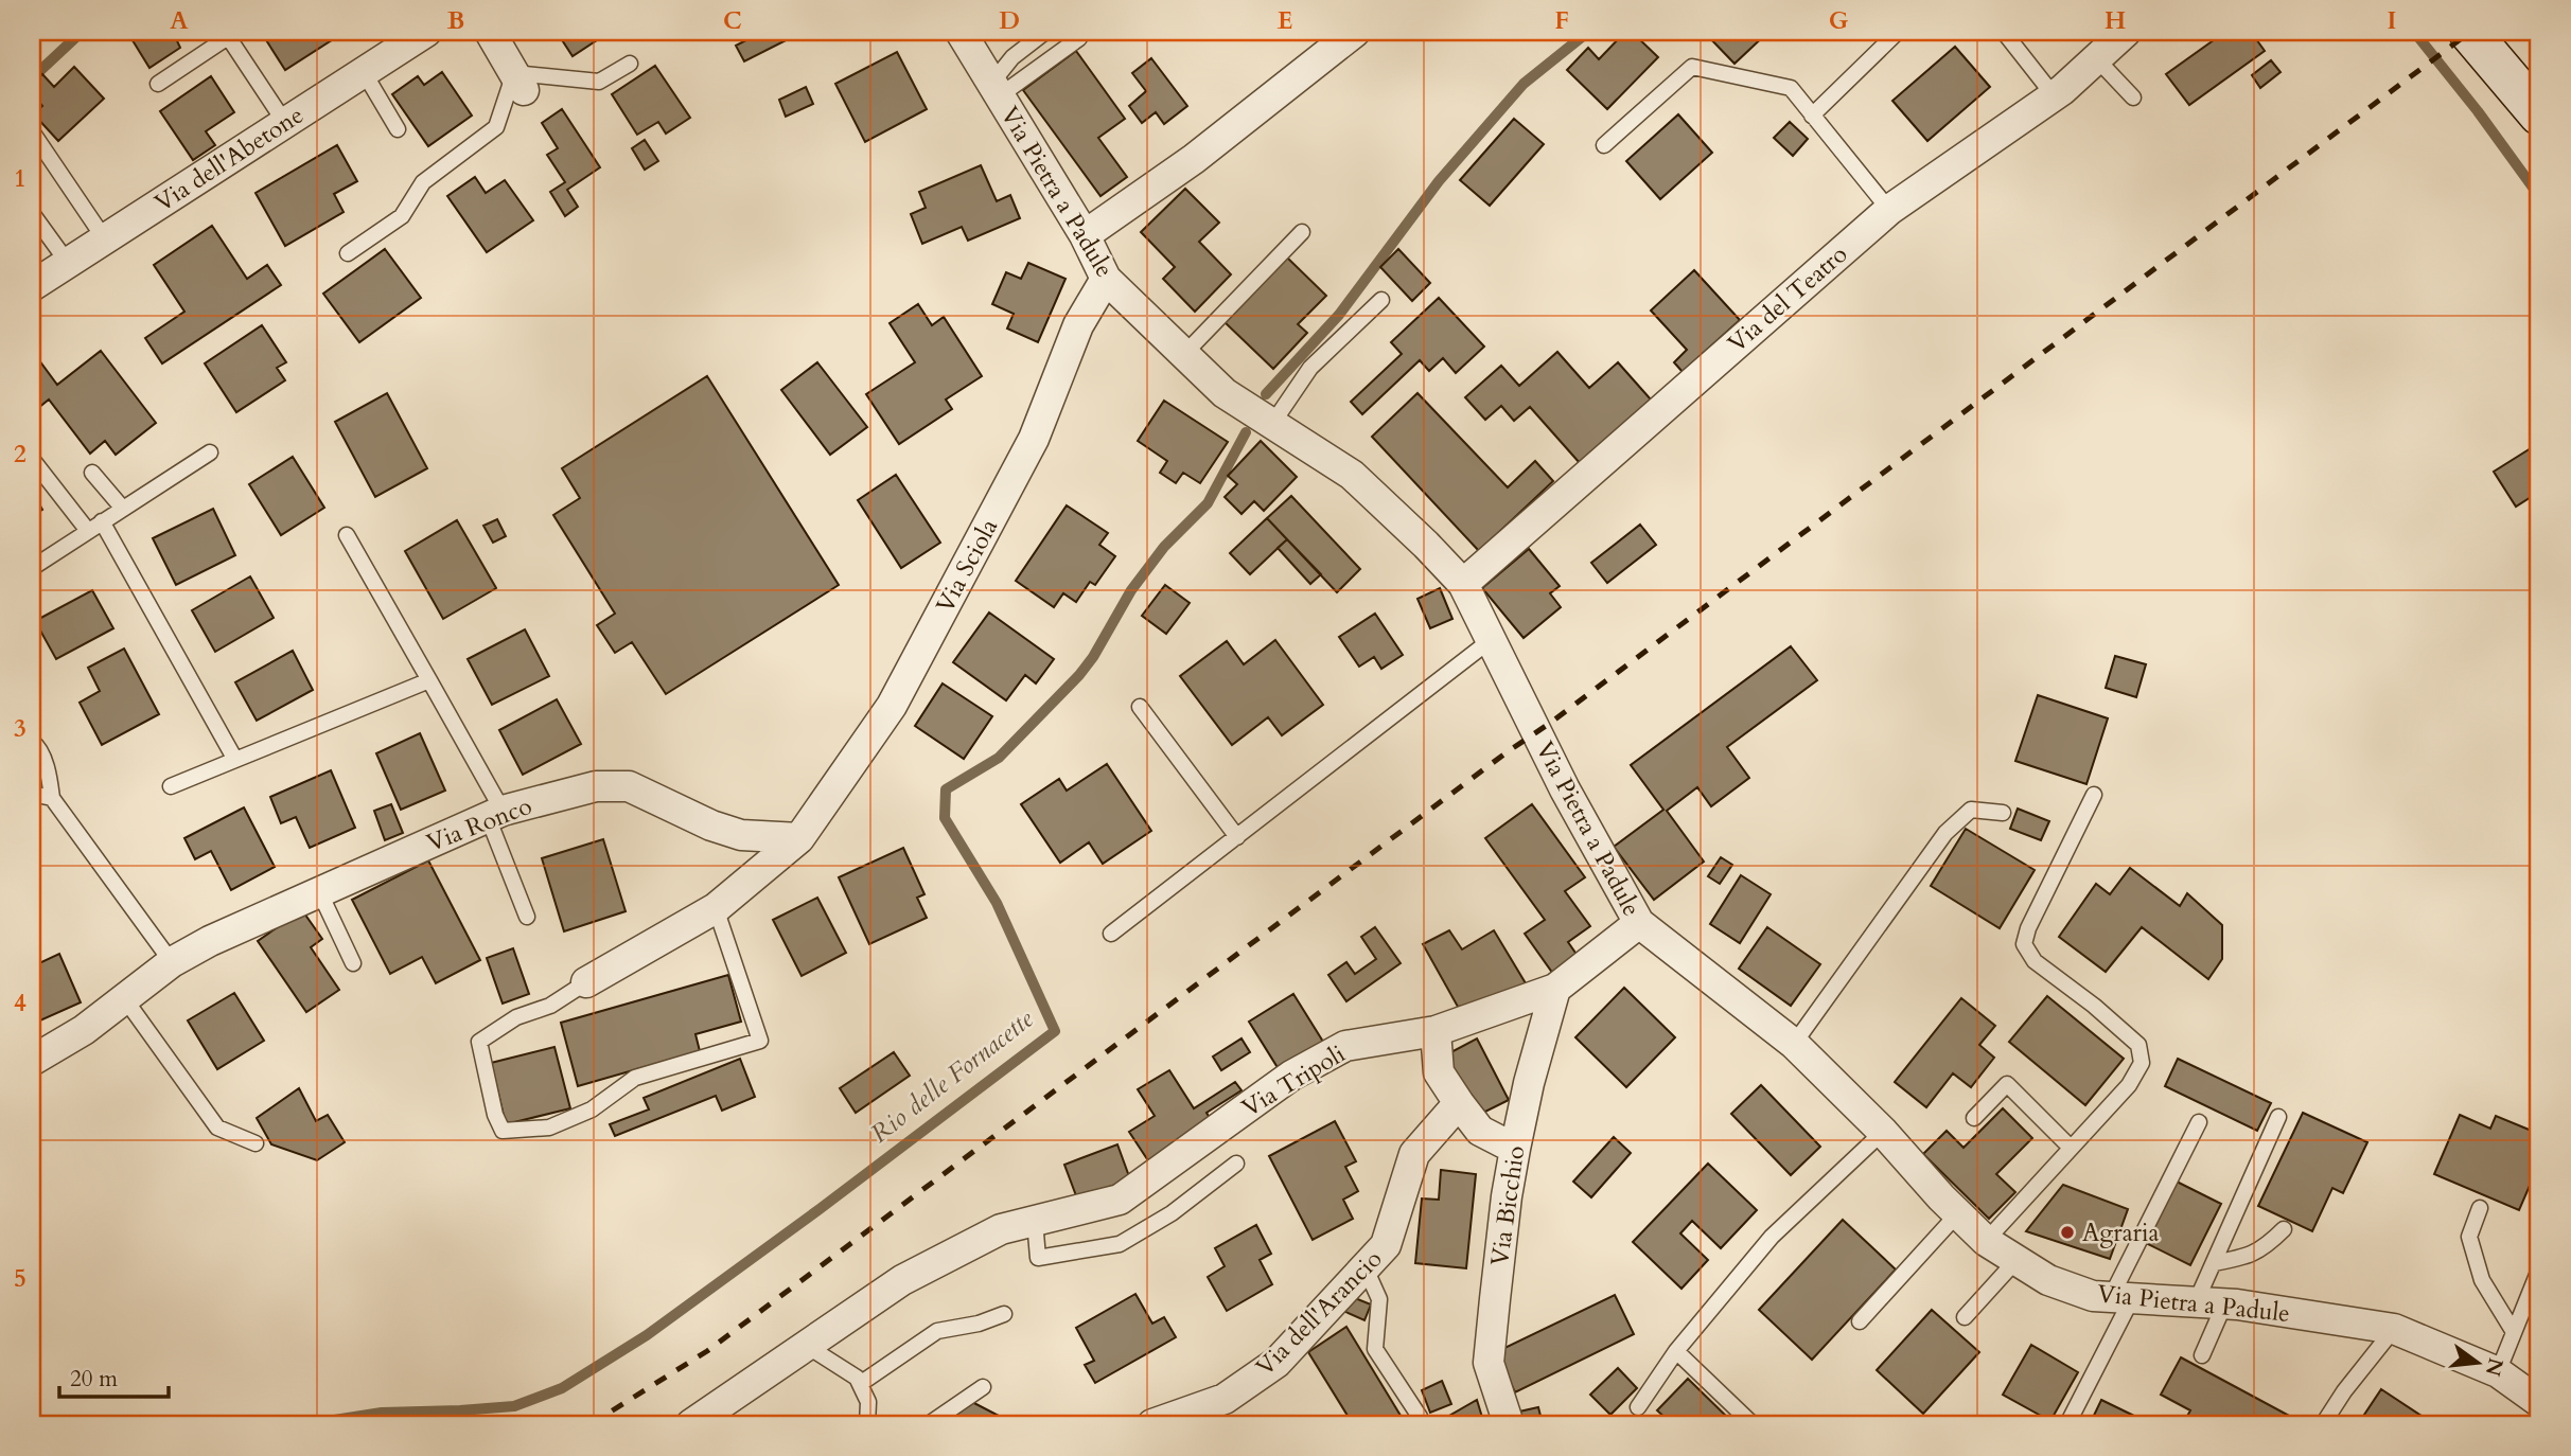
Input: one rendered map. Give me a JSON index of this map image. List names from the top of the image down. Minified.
{"streets":{"street":["Via dell'Abetone","Via Pietra a Padule","Via del Teatro","Via Sciola","Via Ronco","Via Tripoli","Via Bicchio","Via dell'Arancio"]},"crossings":[["Via Pietra a Padule","Via del Teatro"],["Via Pietra a Padule","Via Sciola"],["Via Pietra a Padule","Via Tripoli"],["Via Sciola","Via Ronco"],["Via Tripoli","Via Bicchio"]],"water":["Rio delle Fornacette"],"places":["Agraria"],"scale_bar":"20 m","north":"right","grid":{"columns":["A","B","C","D","E","F","G","H","I"],"rows":["1","2","3","4","5"]}}
